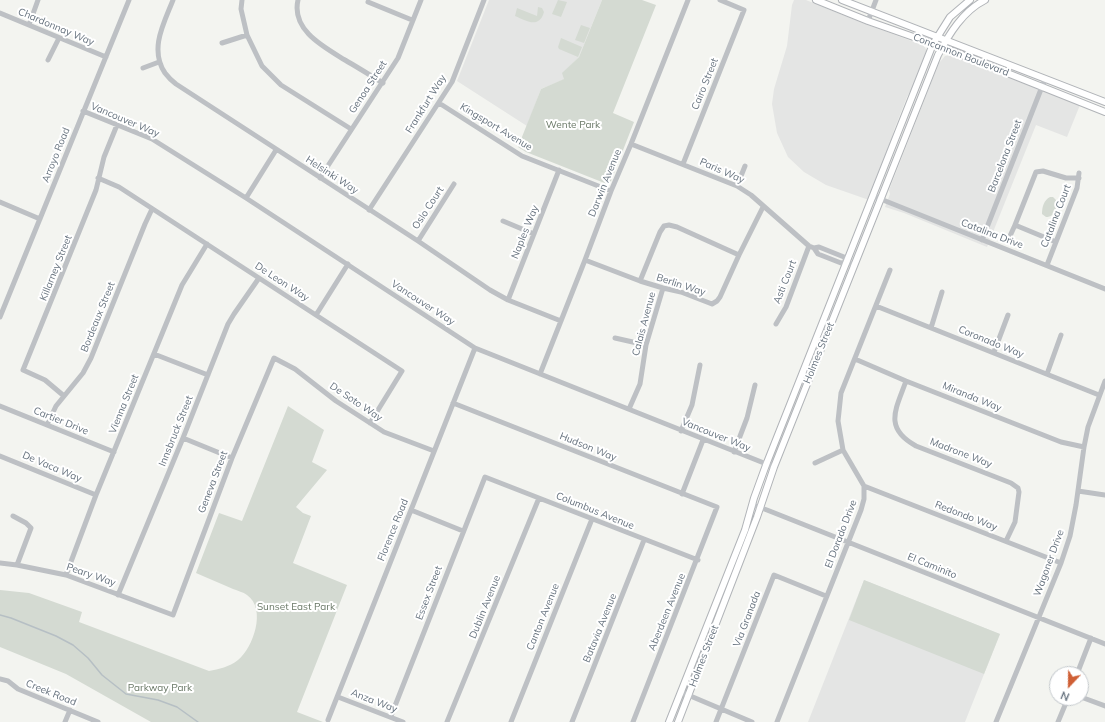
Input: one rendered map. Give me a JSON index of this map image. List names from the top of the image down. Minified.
{"streets":{"main road":["Concannon Boulevard","Holmes Street"],"street":["Chardonnay Way","Cairo Street","Genoa Street","Frankfurt Way","Vancouver Way","Kingsport Avenue","Arroyo Road","Barcelona Street","Paris Way","Helsinki Way","Darwin Avenue","Oslo Court","Catalina Court","Naples Way","Catalina Drive","Killarney Street","De Leon Way","Asti Court","Berlin Way","Bordeaux Street","Calais Avenue","Coronado Way","Miranda Way","De Soto Way","Vienna Street","Cartier Drive","Innsbruck Street","Hudson Way","Madrone Way","De Vaca Way","Geneva Street","Columbus Avenue","Redondo Way","Florence Road","El Dorado Drive","Wagoner Drive","El Caminito","Peary Way","Essex Street","Dublin Avenue","Aberdeen Avenue","Canton Avenue","Via Granada","Batavia Avenue","Creek Road","Anza Way"]},"crossings":[["Chardonnay Way","Arroyo Road"],["Concannon Boulevard","Barcelona Street"],["Concannon Boulevard","Holmes Street"],["Cairo Street","Paris Way"],["Genoa Street","Helsinki Way"],["Frankfurt Way","Kingsport Avenue"],["Frankfurt Way","Helsinki Way"],["Vancouver Way","Arroyo Road"],["Vancouver Way","Darwin Avenue"],["Vancouver Way","Killarney Street"],["Vancouver Way","Calais Avenue"],["Vancouver Way","Holmes Street"],["Vancouver Way","Florence Road"],["Kingsport Avenue","Darwin Avenue"],["Kingsport Avenue","Naples Way"],["Barcelona Street","Catalina Drive"],["Paris Way","Darwin Avenue"],["Paris Way","Asti Court"],["Paris Way","Berlin Way"],["Paris Way","Holmes Street"],["Helsinki Way","Darwin Avenue"],["Helsinki Way","Oslo Court"],["Helsinki Way","Naples Way"],["Darwin Avenue","Berlin Way"],["Catalina Court","Catalina Drive"],["Catalina Drive","Holmes Street"],["Killarney Street","De Leon Way"],["Killarney Street","Bordeaux Street"],["De Leon Way","Bordeaux Street"],["De Leon Way","De Soto Way"],["De Leon Way","Vienna Street"],["De Leon Way","Innsbruck Street"],["Berlin Way","Calais Avenue"],["Bordeaux Street","Cartier Drive"],["Coronado Way","Wagoner Drive"],["Holmes Street","El Caminito"],["Miranda Way","Madrone Way"],["Miranda Way","Wagoner Drive"],["De Soto Way","Geneva Street"],["De Soto Way","Florence Road"],["Vienna Street","Cartier Drive"],["Vienna Street","De Vaca Way"],["Vienna Street","Peary Way"],["Innsbruck Street","Peary Way"],["Hudson Way","Florence Road"],["Hudson Way","Aberdeen Avenue"],["Madrone Way","Redondo Way"],["Geneva Street","Peary Way"],["Columbus Avenue","Essex Street"],["Columbus Avenue","Dublin Avenue"],["Columbus Avenue","Aberdeen Avenue"],["Columbus Avenue","Canton Avenue"],["Columbus Avenue","Batavia Avenue"],["Redondo Way","El Dorado Drive"],["Redondo Way","Wagoner Drive"],["Florence Road","Anza Way"],["El Dorado Drive","El Caminito"],["El Dorado Drive","Via Granada"],["Wagoner Drive","El Caminito"],["Essex Street","Anza Way"]],"parks":["Wente Park","Sunset East Park","Parkway Park"],"north":"bottom"}
